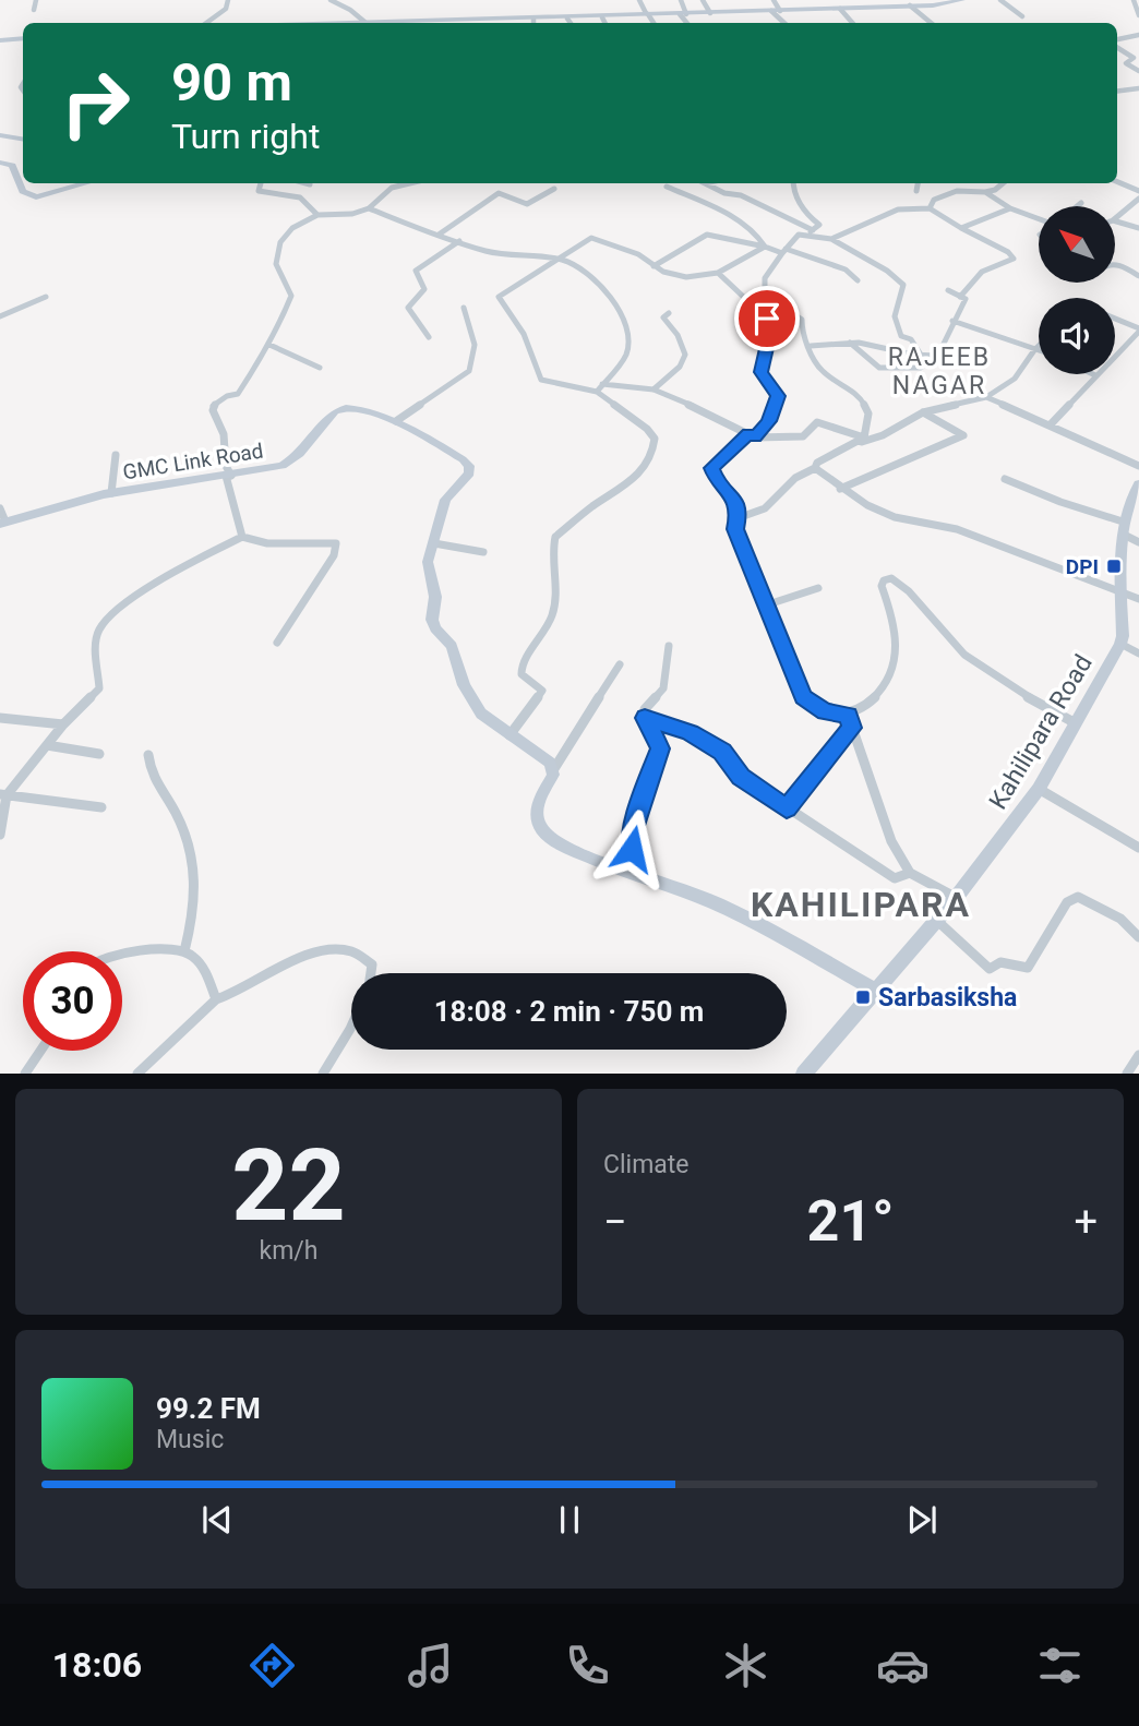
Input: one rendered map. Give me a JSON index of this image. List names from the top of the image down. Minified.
{"streets":{"street":["GMC Link Road","Kahilipara Road"]},"districts":["RAJEEB NAGAR","KAHILIPARA"],"places":{"transit":["DPI","Sarbasiksha"]},"north":"top left","page":{"turn":["90 m","Turn right"],"limit":"30","trip":"18:08 · 2 min · 750 m","tile":[["22","km/h"],"Climate"],"heat":["−","21°","+"],"song":["99.2 FM","Music"],"tabs":"18:06"}}
